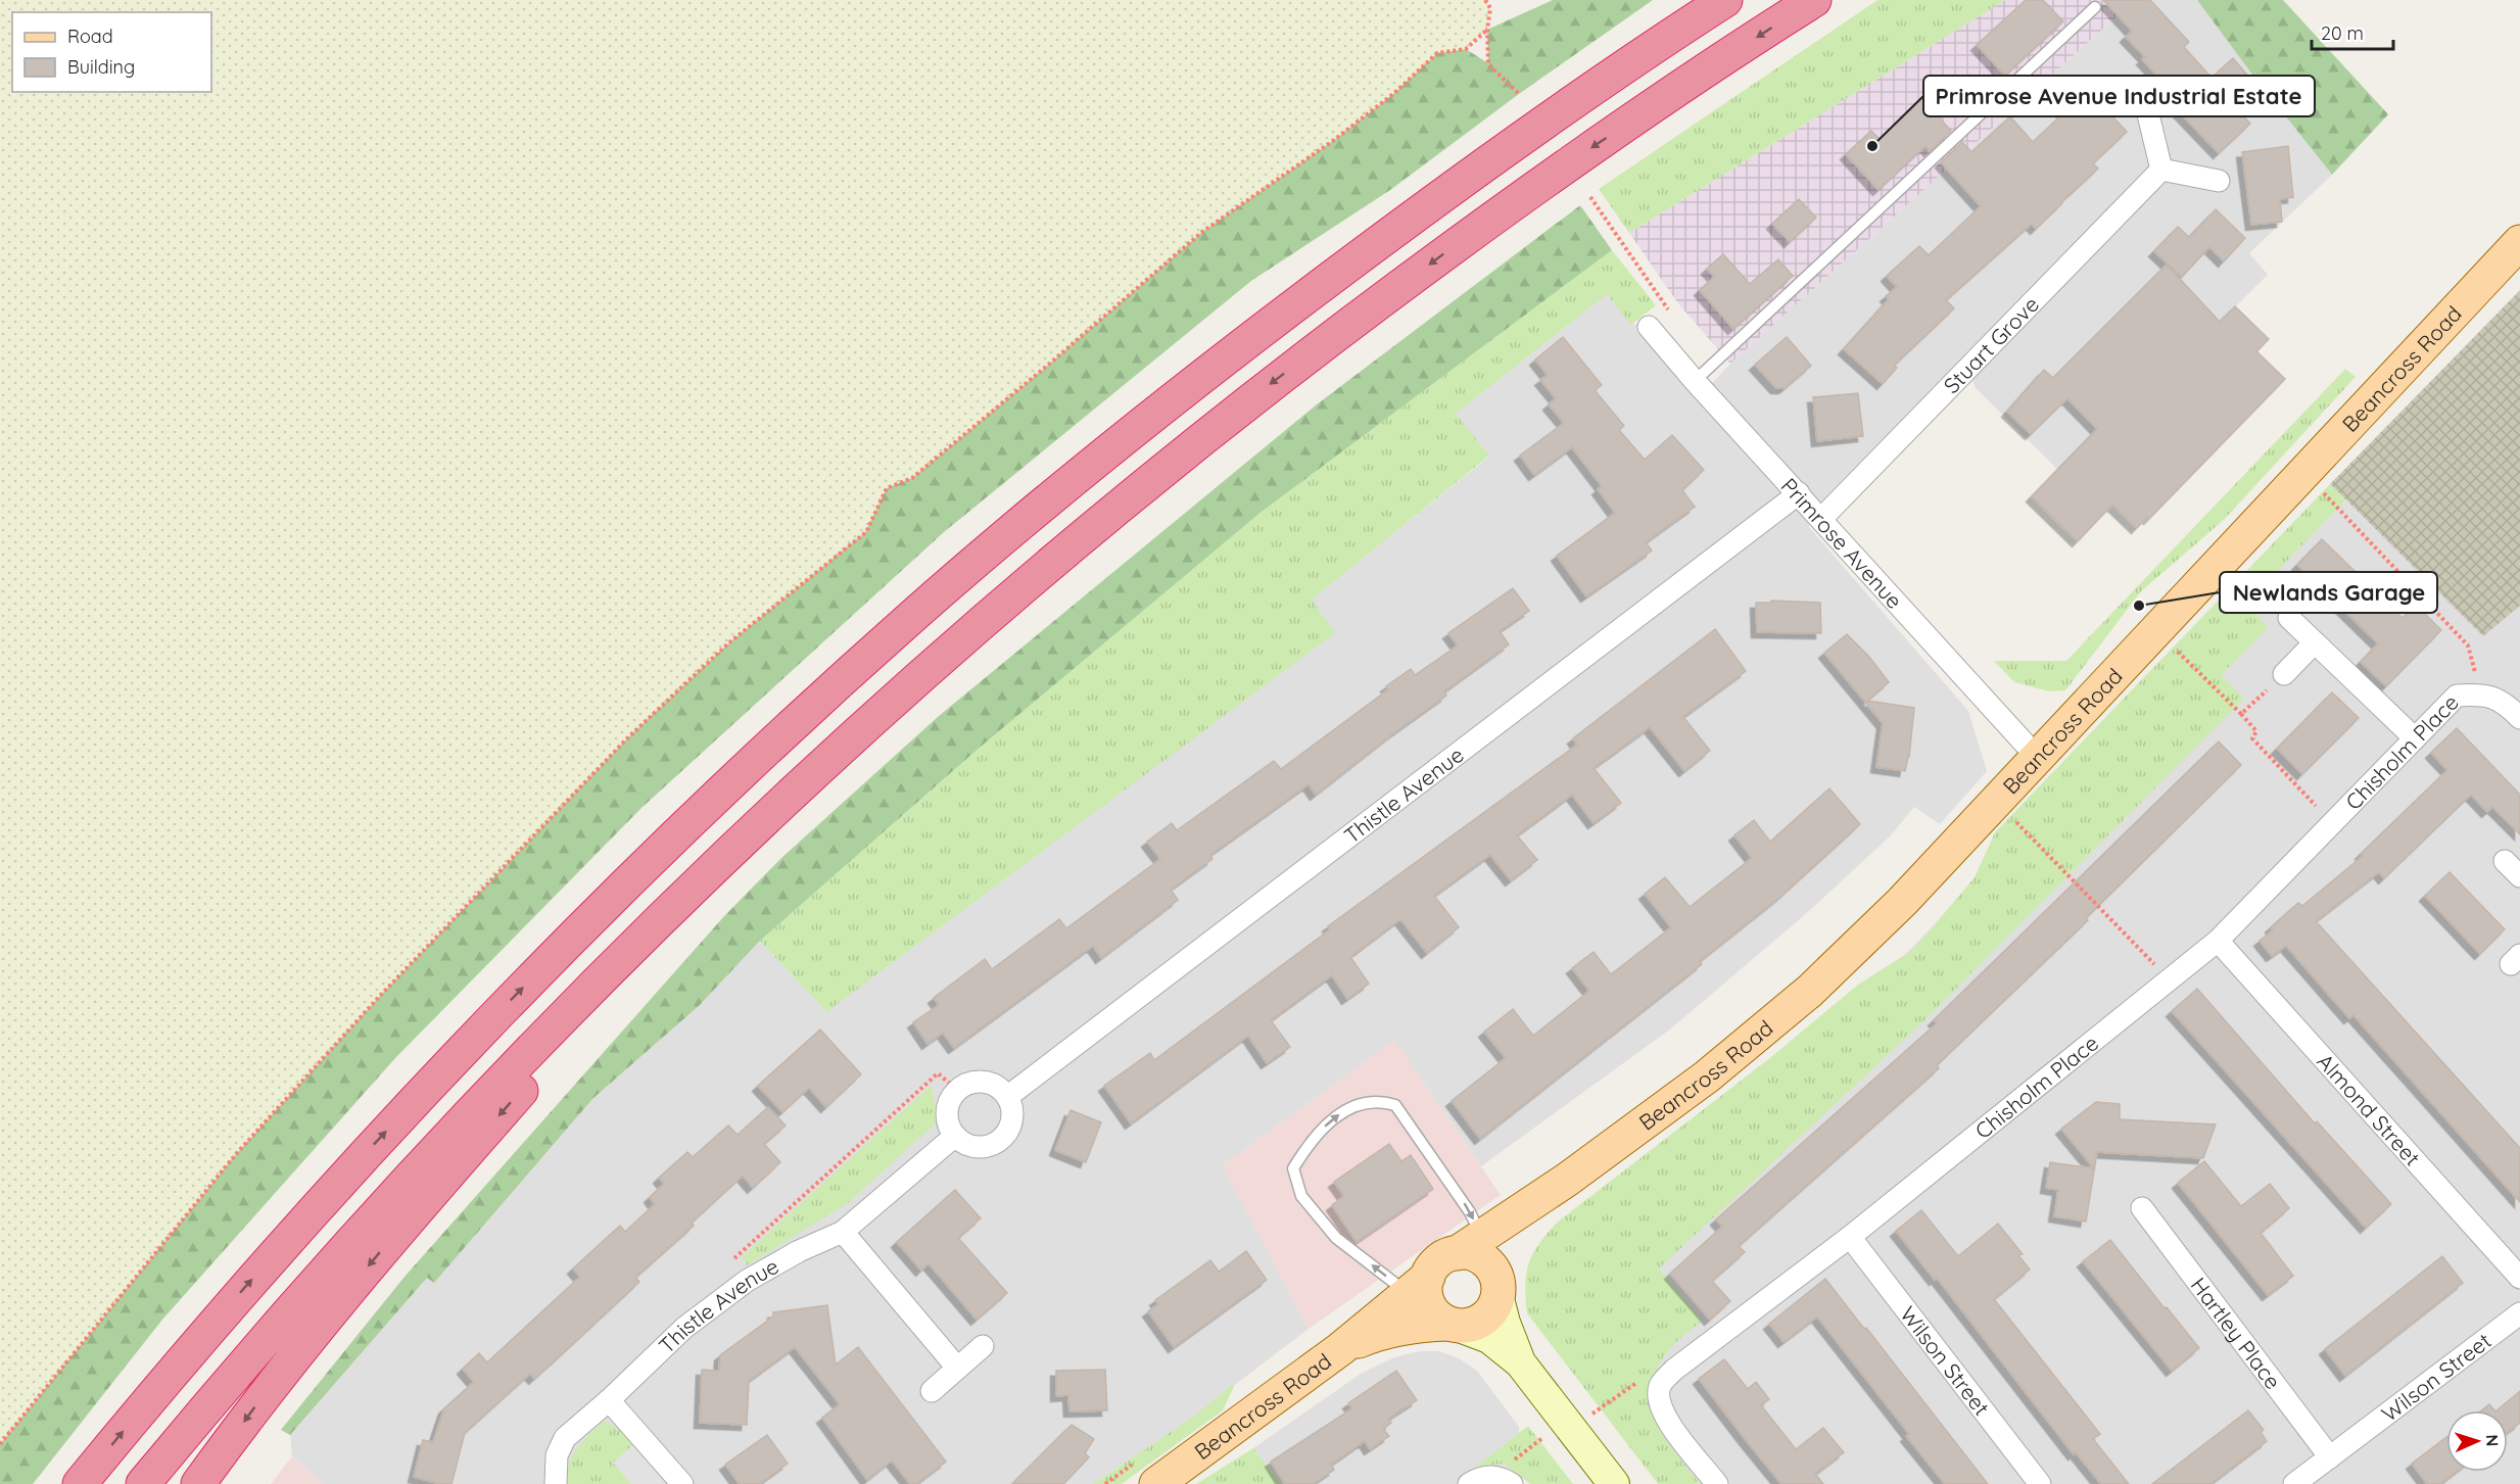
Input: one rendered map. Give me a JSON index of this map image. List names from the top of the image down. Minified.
{"streets":{"main road":["Beancross Road"],"street":["Stuart Grove","Primrose Avenue","Chisholm Place","Thistle Avenue","Almond Street","Hartley Place","Wilson Street"]},"crossings":[["Stuart Grove","Primrose Avenue"],["Beancross Road","Primrose Avenue"],["Primrose Avenue","Thistle Avenue"],["Chisholm Place","Almond Street"],["Chisholm Place","Wilson Street"],["Hartley Place","Wilson Street"]],"places":["Primrose Avenue Industrial Estate","Newlands Garage"],"legend":["Road","Building"],"scale_bar":"20 m","north":"right"}
